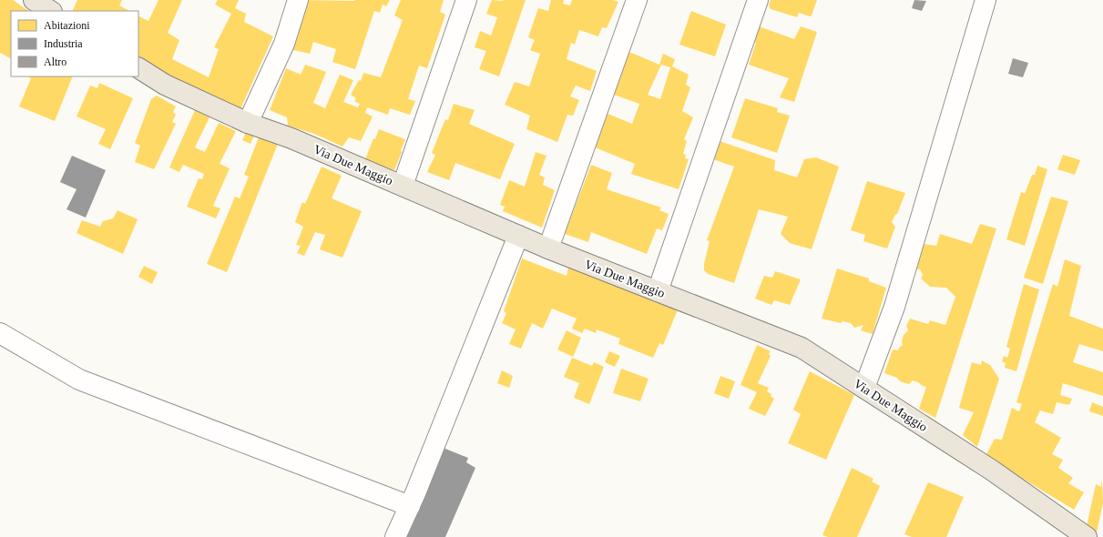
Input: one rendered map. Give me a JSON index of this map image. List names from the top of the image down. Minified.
{"streets":{"main road":["Via Due Maggio"]},"legend":["Abitazioni","Industria","Altro"]}
